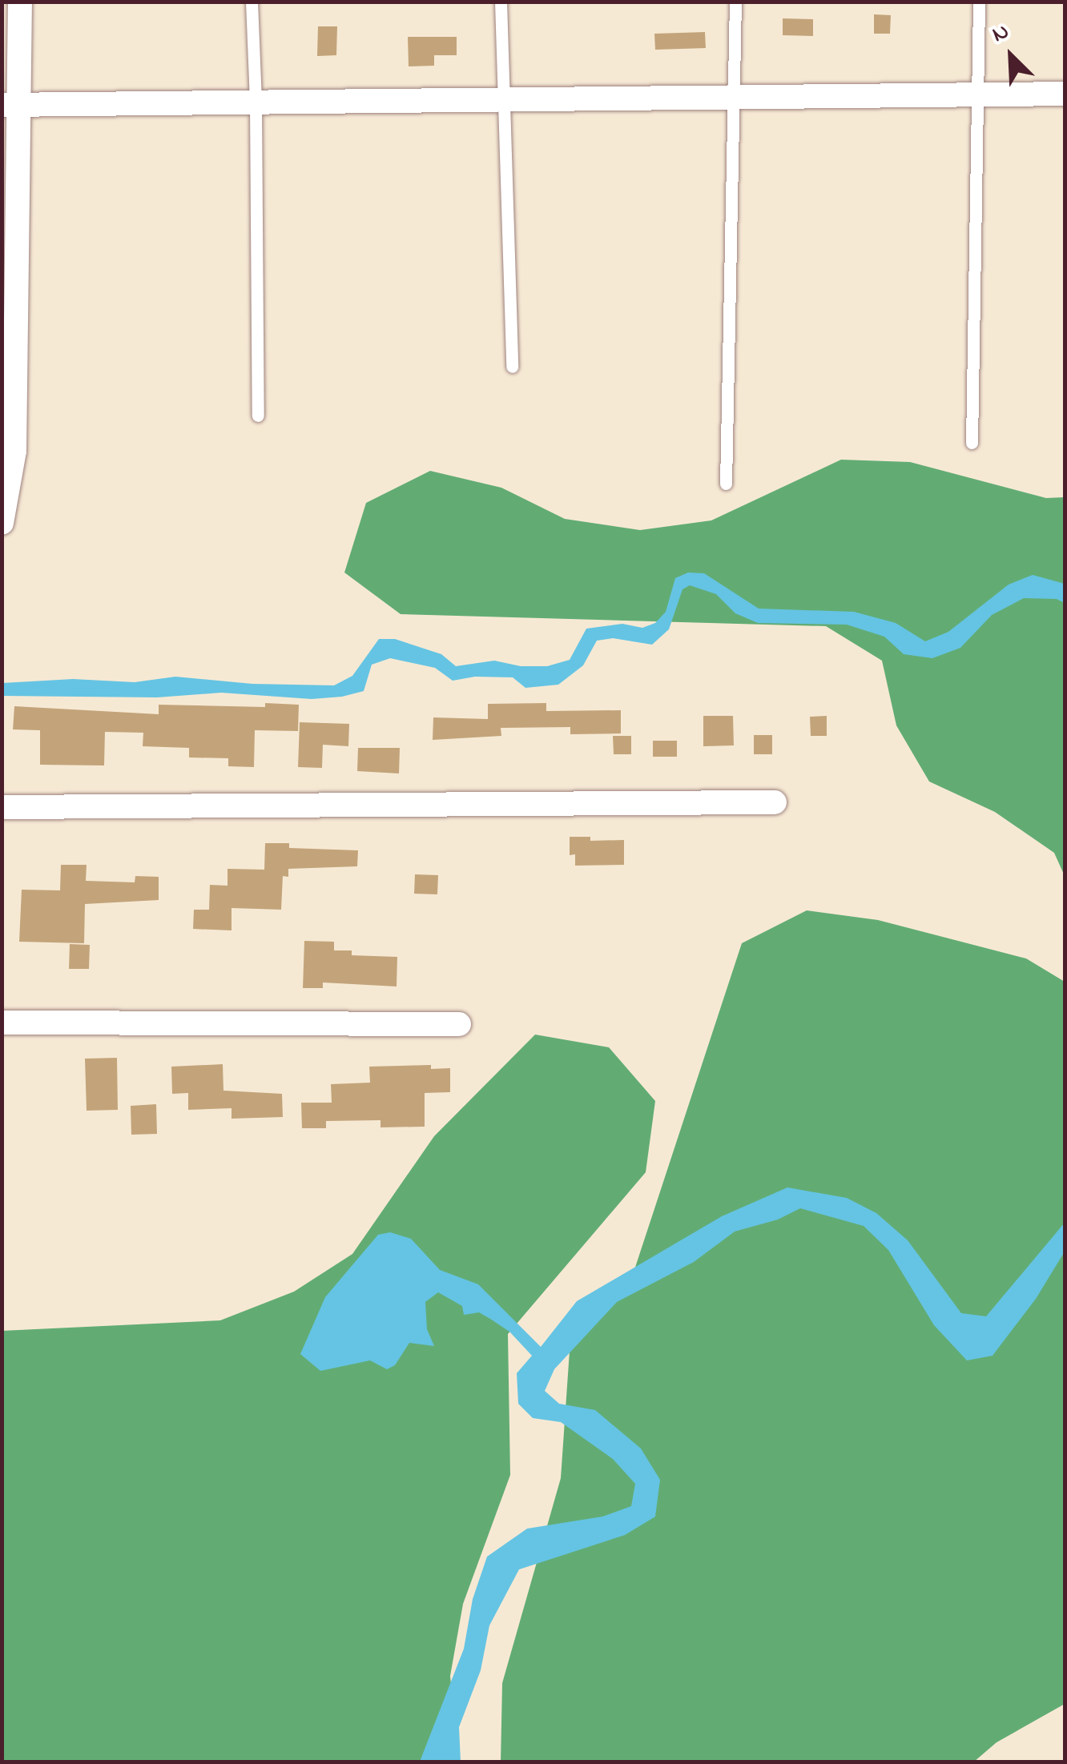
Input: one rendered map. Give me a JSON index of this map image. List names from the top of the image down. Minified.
{"north":"top left"}
